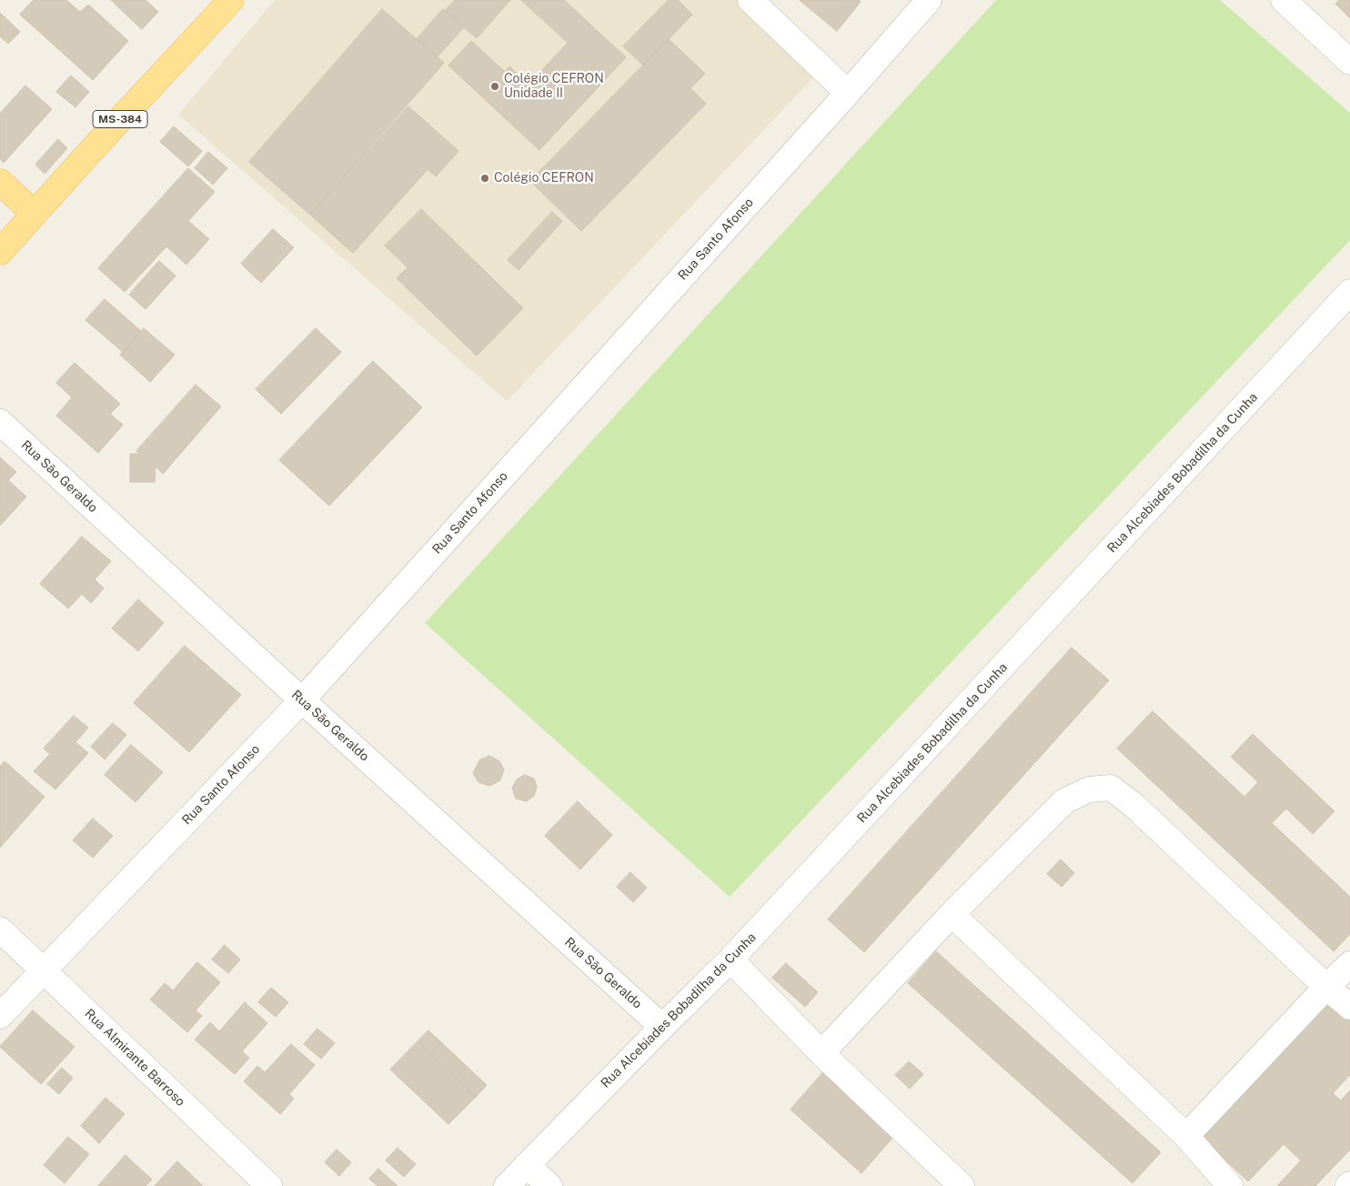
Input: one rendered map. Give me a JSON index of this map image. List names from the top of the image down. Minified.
{"streets":{"main road":["MS-384"],"street":["Rua Santo Afonso","Rua Alcebiades Bobadilha da Cunha","Rua São Geraldo","Rua Almirante Barroso"]},"crossings":[["Rua Santo Afonso","Rua São Geraldo"],["Rua Santo Afonso","Rua Almirante Barroso"],["Rua Alcebiades Bobadilha da Cunha","Rua São Geraldo"]],"places":["Colégio CEFRON Unidade II","Colégio CEFRON"]}
